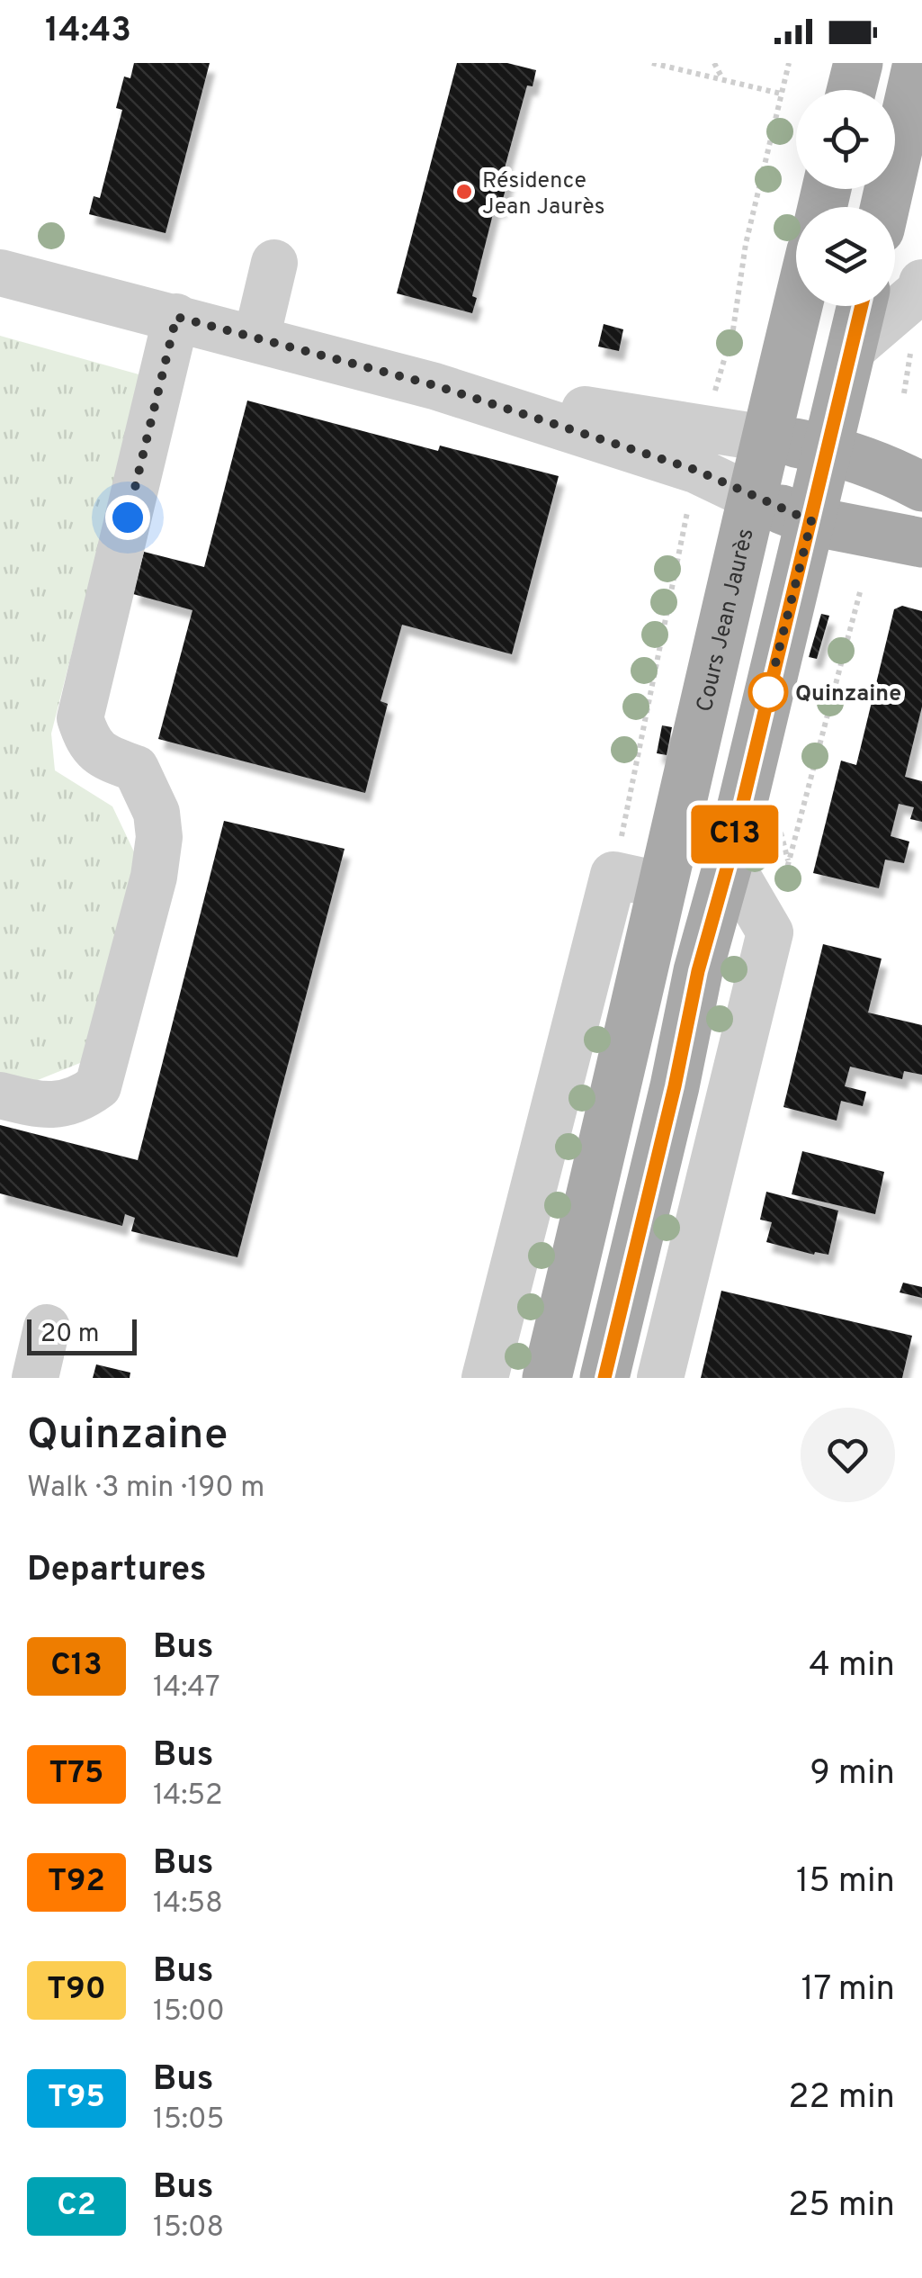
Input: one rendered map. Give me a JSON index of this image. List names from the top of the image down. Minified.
{"streets":{"main road":["Cours Jean Jaurès"]},"places":["Résidence Jean Jaurès","Quinzaine"],"lines":["bus line C13"],"scale_bar":"20 m","page":{"status":"14:43","on_map":"C13","scale":"20 m","heading":[["Quinzaine","Walk · 3 min · 190 m"],"Departures"],"list":[{"mark":"C13","name":"Bus","note":"14:47","value":"4 min"},{"mark":"T75","name":"Bus","note":"14:52","value":"9 min"},{"mark":"T92","name":"Bus","note":"14:58","value":"15 min"},{"mark":"T90","name":"Bus","note":"15:00","value":"17 min"},{"mark":"T95","name":"Bus","note":"15:05","value":"22 min"},{"mark":"C2","name":"Bus","note":"15:08","value":"25 min"}]}}
